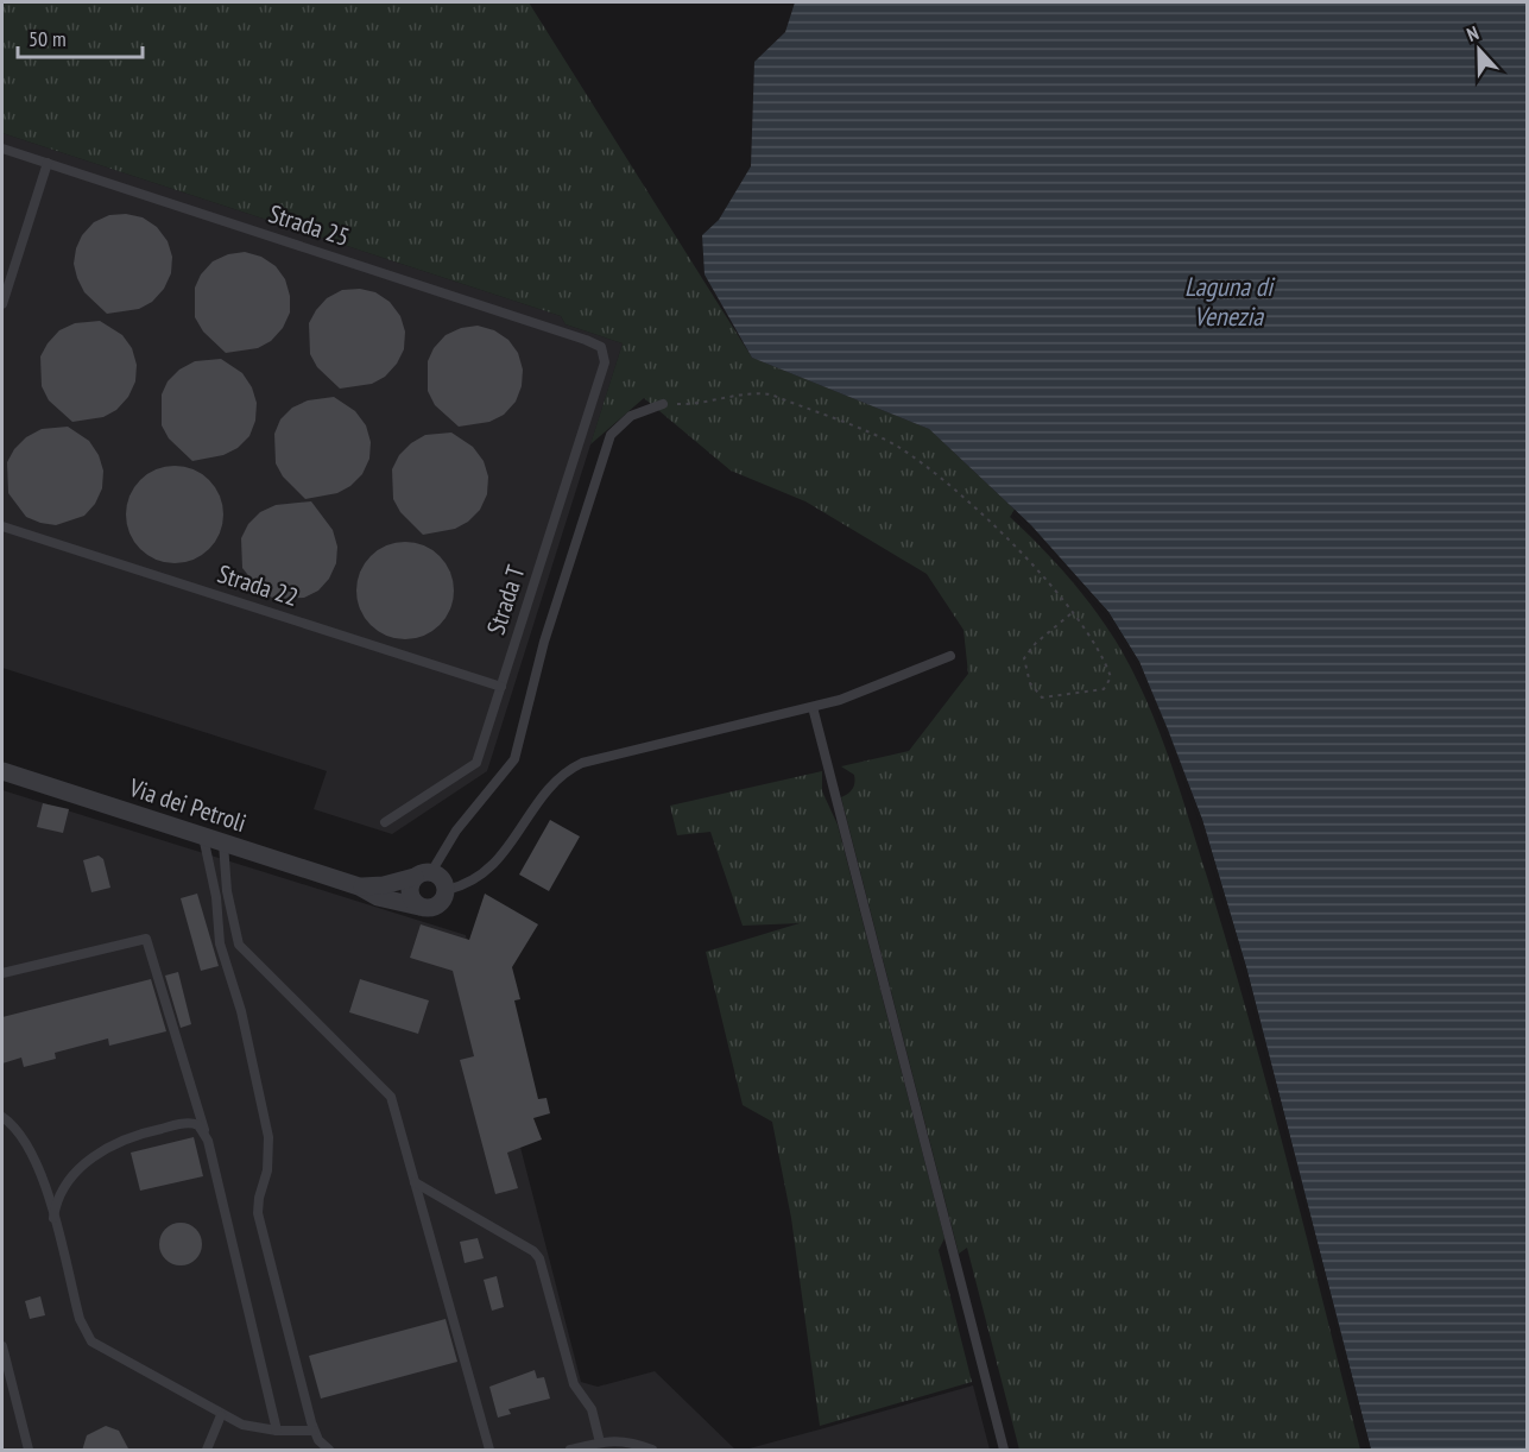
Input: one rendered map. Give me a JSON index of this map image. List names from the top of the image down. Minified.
{"streets":{"street":["Via dei Petroli"],"lane":["Strada 25","Strada 22","Strada T"]},"crossings":[["Strada 25","Strada T"],["Strada 22","Strada T"]],"water":["Laguna di Venezia"],"scale_bar":"50 m","north":"top"}
